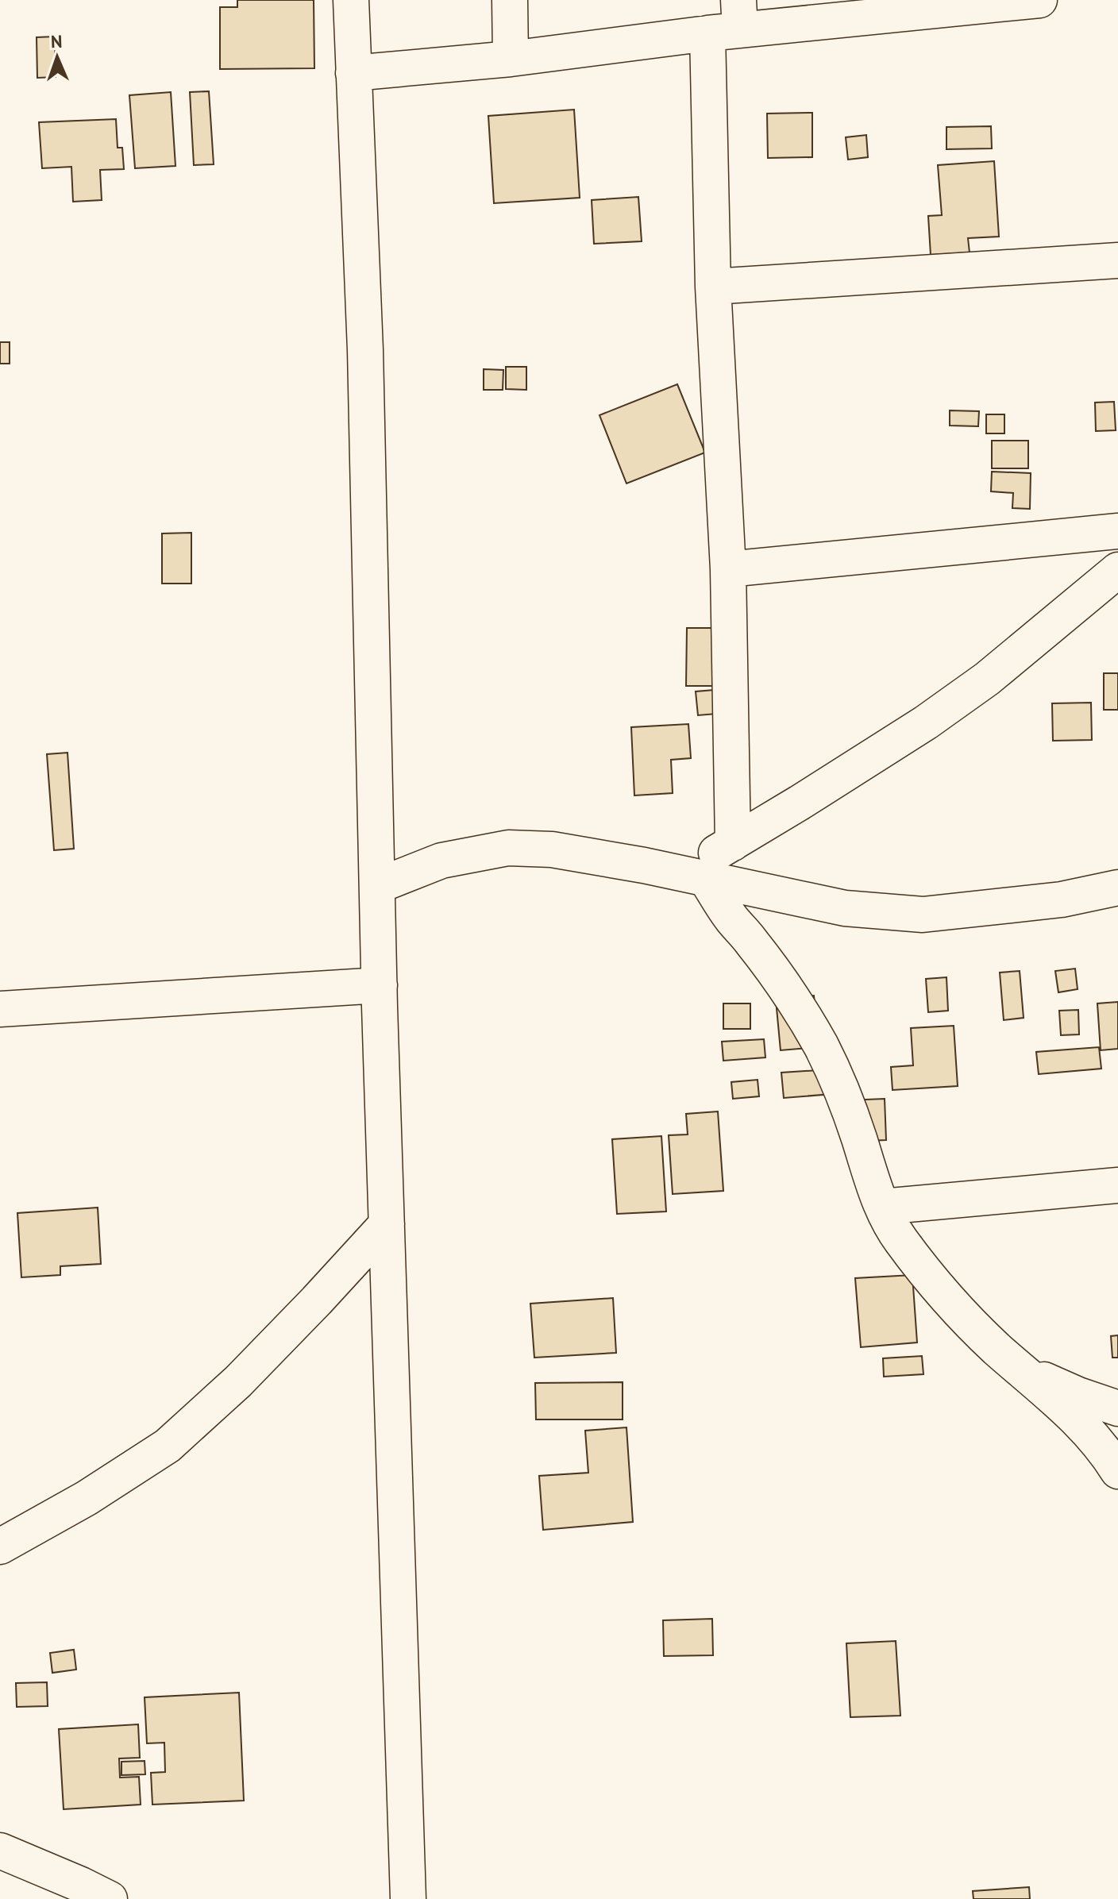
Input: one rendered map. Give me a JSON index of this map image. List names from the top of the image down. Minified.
{"north":"top"}
